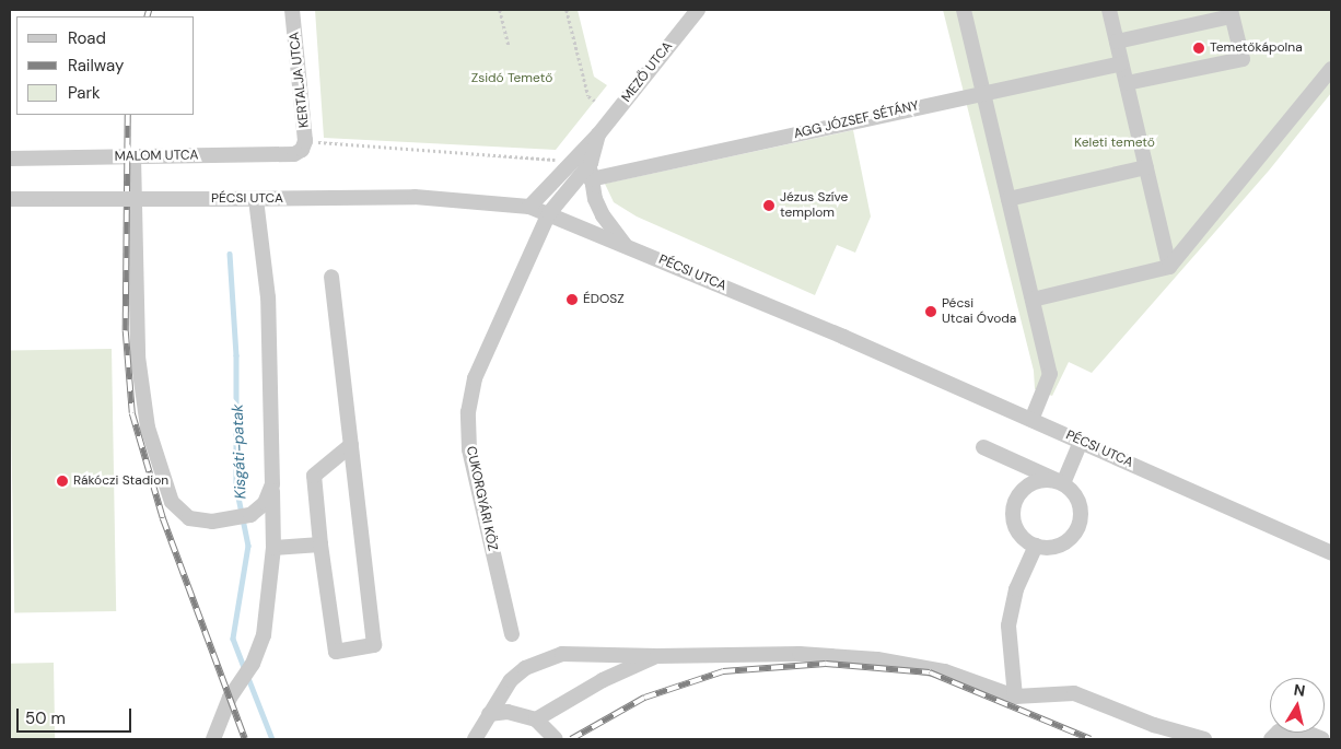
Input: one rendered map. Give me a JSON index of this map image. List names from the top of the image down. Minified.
{"streets":{"street":["MEZŐ UTCA","KERTALJA UTCA","AGG JÓZSEF SÉTÁNY","MALOM UTCA","PÉCSI UTCA","CUKORGYÁRI KÖZ"]},"crossings":[["MEZŐ UTCA","PÉCSI UTCA"],["KERTALJA UTCA","MALOM UTCA"],["PÉCSI UTCA","CUKORGYÁRI KÖZ"]],"water":["Kisgáti-patak"],"parks":["Zsidó Temető","Keleti temető"],"places":["Temetőkápolna","Jézus Szíve templom","ÉDOSZ","Pécsi Utcai Óvoda","Rákóczi Stadion"],"legend":["Road","Railway","Park"],"scale_bar":"50 m","north":"top"}
